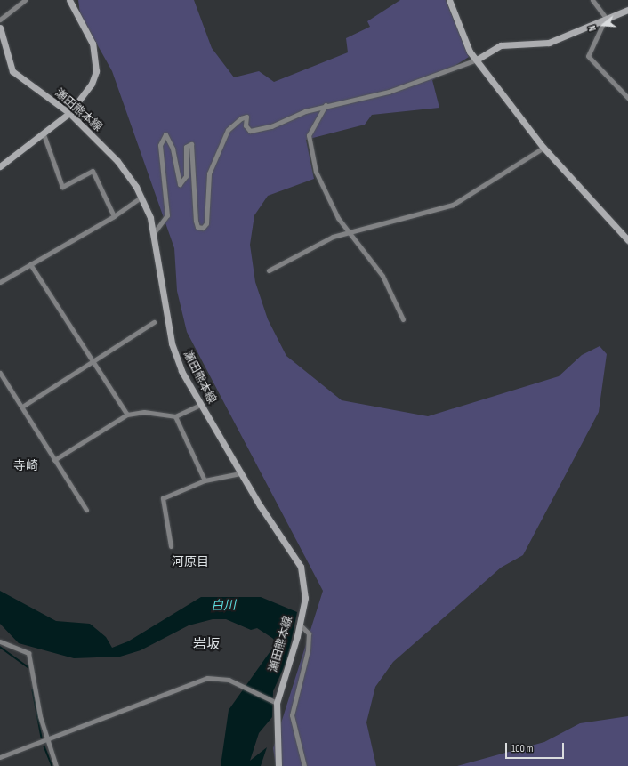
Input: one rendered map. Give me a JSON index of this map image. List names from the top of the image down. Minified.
{"streets":{"main road":["瀬田熊本線"]},"districts":["寺崎","河原目","岩坂"],"water":["白川"],"scale_bar":"100 m","north":"left"}
